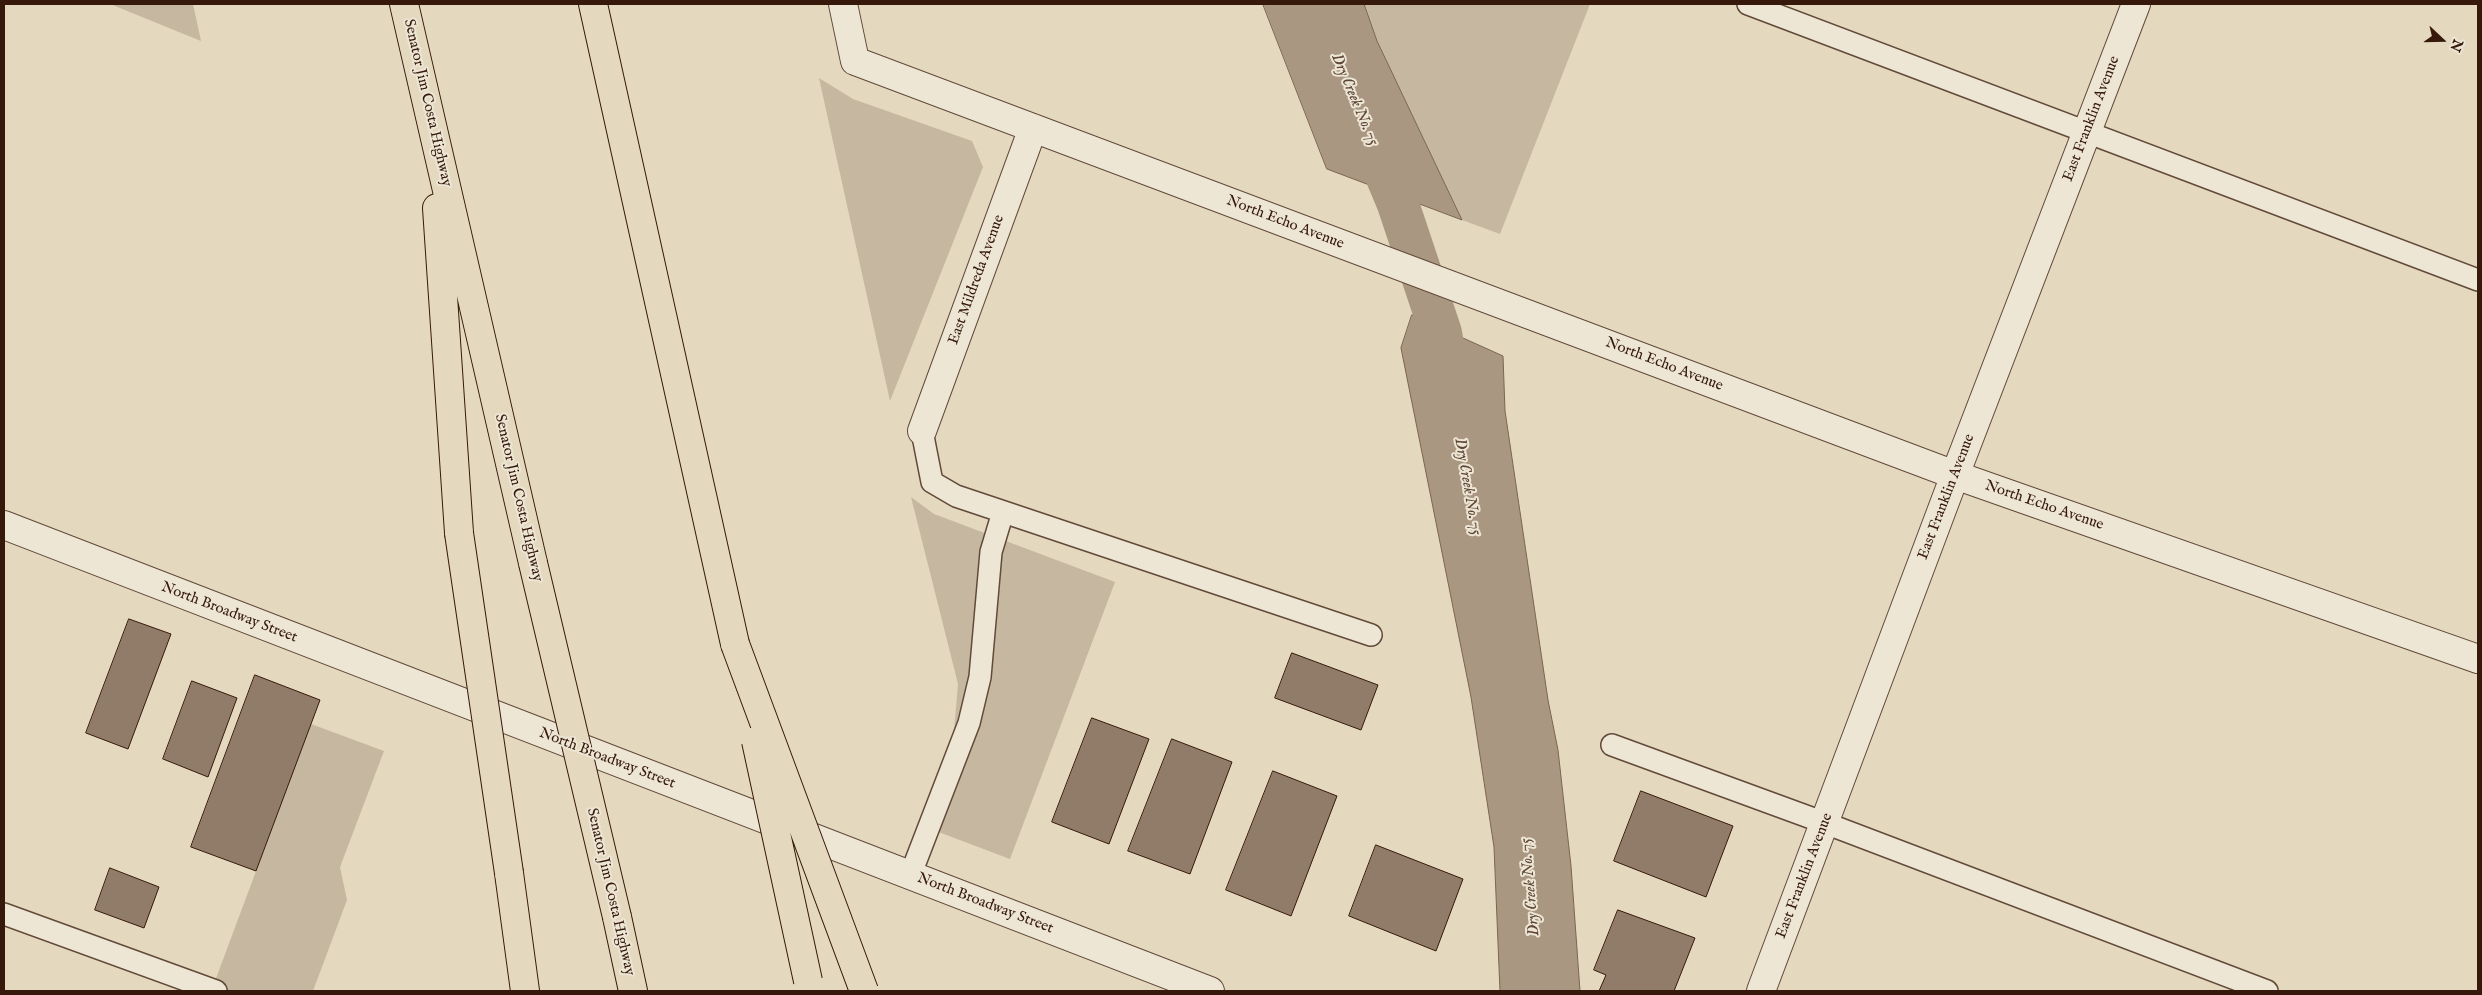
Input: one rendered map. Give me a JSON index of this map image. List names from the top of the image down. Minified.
{"streets":{"highway":["Senator Jim Costa Highway"],"street":["East Franklin Avenue","North Echo Avenue","East Mildreda Avenue","North Broadway Street"]},"crossings":[["East Franklin Avenue","North Echo Avenue"],["North Echo Avenue","East Mildreda Avenue"]],"water":["Dry Creek No. 75"],"north":"right"}
